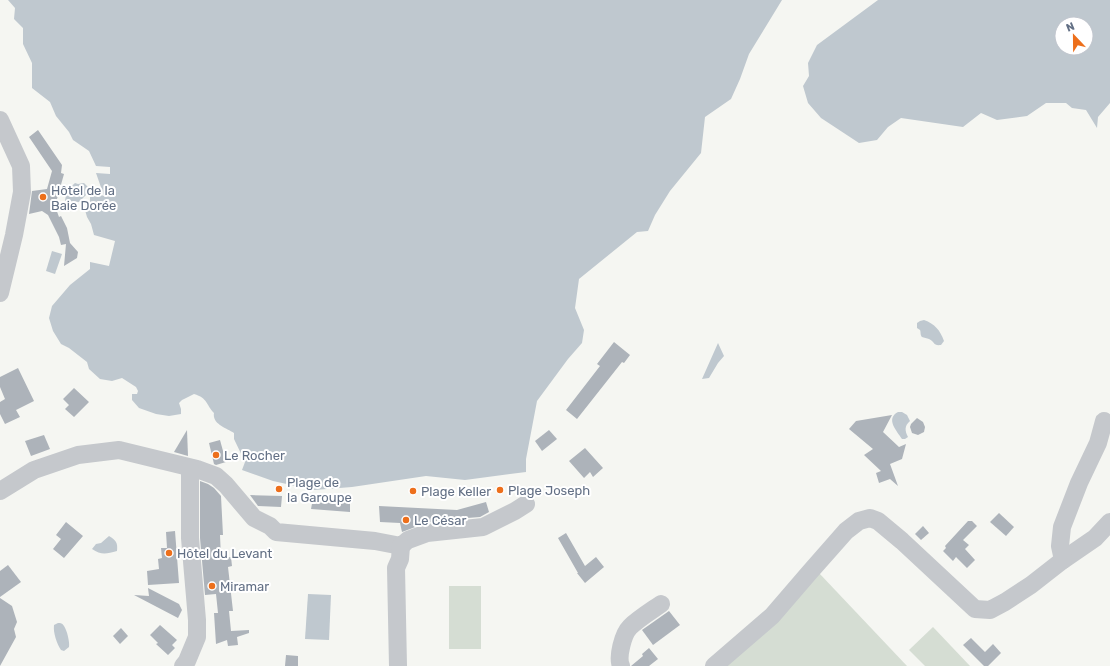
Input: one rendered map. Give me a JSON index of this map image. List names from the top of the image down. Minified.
{"places":["Hôtel de la Baie Dorée","Le Rocher","Plage de la Garoupe","Plage Joseph","Plage Keller","Le César","Hôtel du Levant","Miramar"],"north":"top"}
